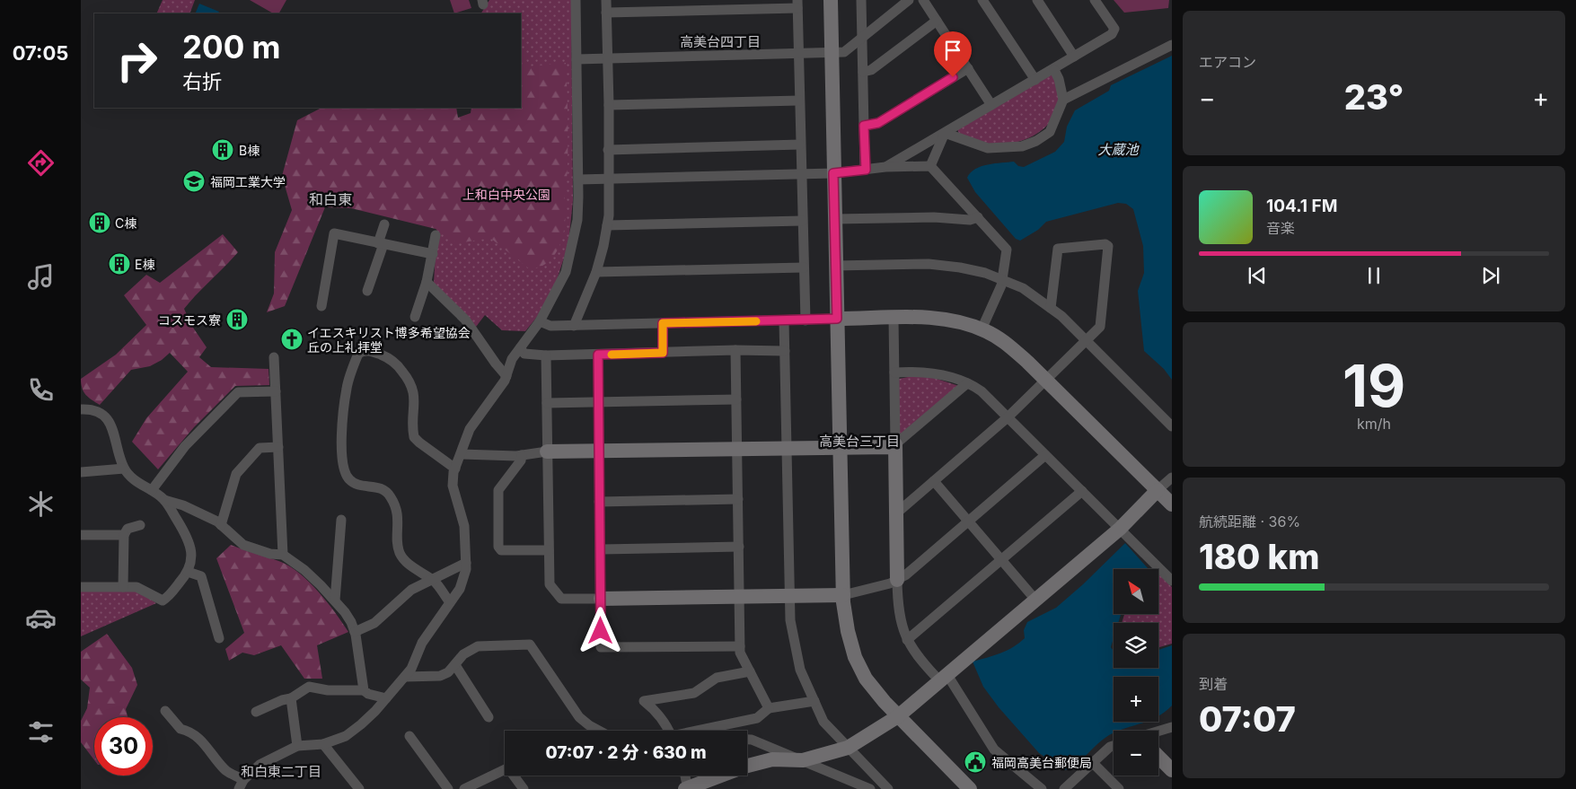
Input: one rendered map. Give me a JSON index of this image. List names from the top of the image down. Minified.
{"districts":["高美台四丁目","和白東","高美台三丁目","和白東二丁目"],"water":["大蔵池"],"parks":["上和白中央公園"],"places":{"building":["B棟","C棟","E棟","コスモス寮"],"school or university":["福岡工業大学"],"church":["イエスキリスト博多希望協会 丘の上礼拝堂"],"public building":["福岡高美台郵便局"]},"north":"top left","page":{"tabs":"07:05","tile":["エアコン",["19","km/h"],["航続距離 · 36%","180 km"],["到着","07:07"]],"turn":["200 m","右折"],"heat":["−","23°","+"],"song":["104.1 FM","音楽"],"map_buttons":["+","−"],"limit":"30","trip":"07:07 · 2 分 · 630 m"}}
